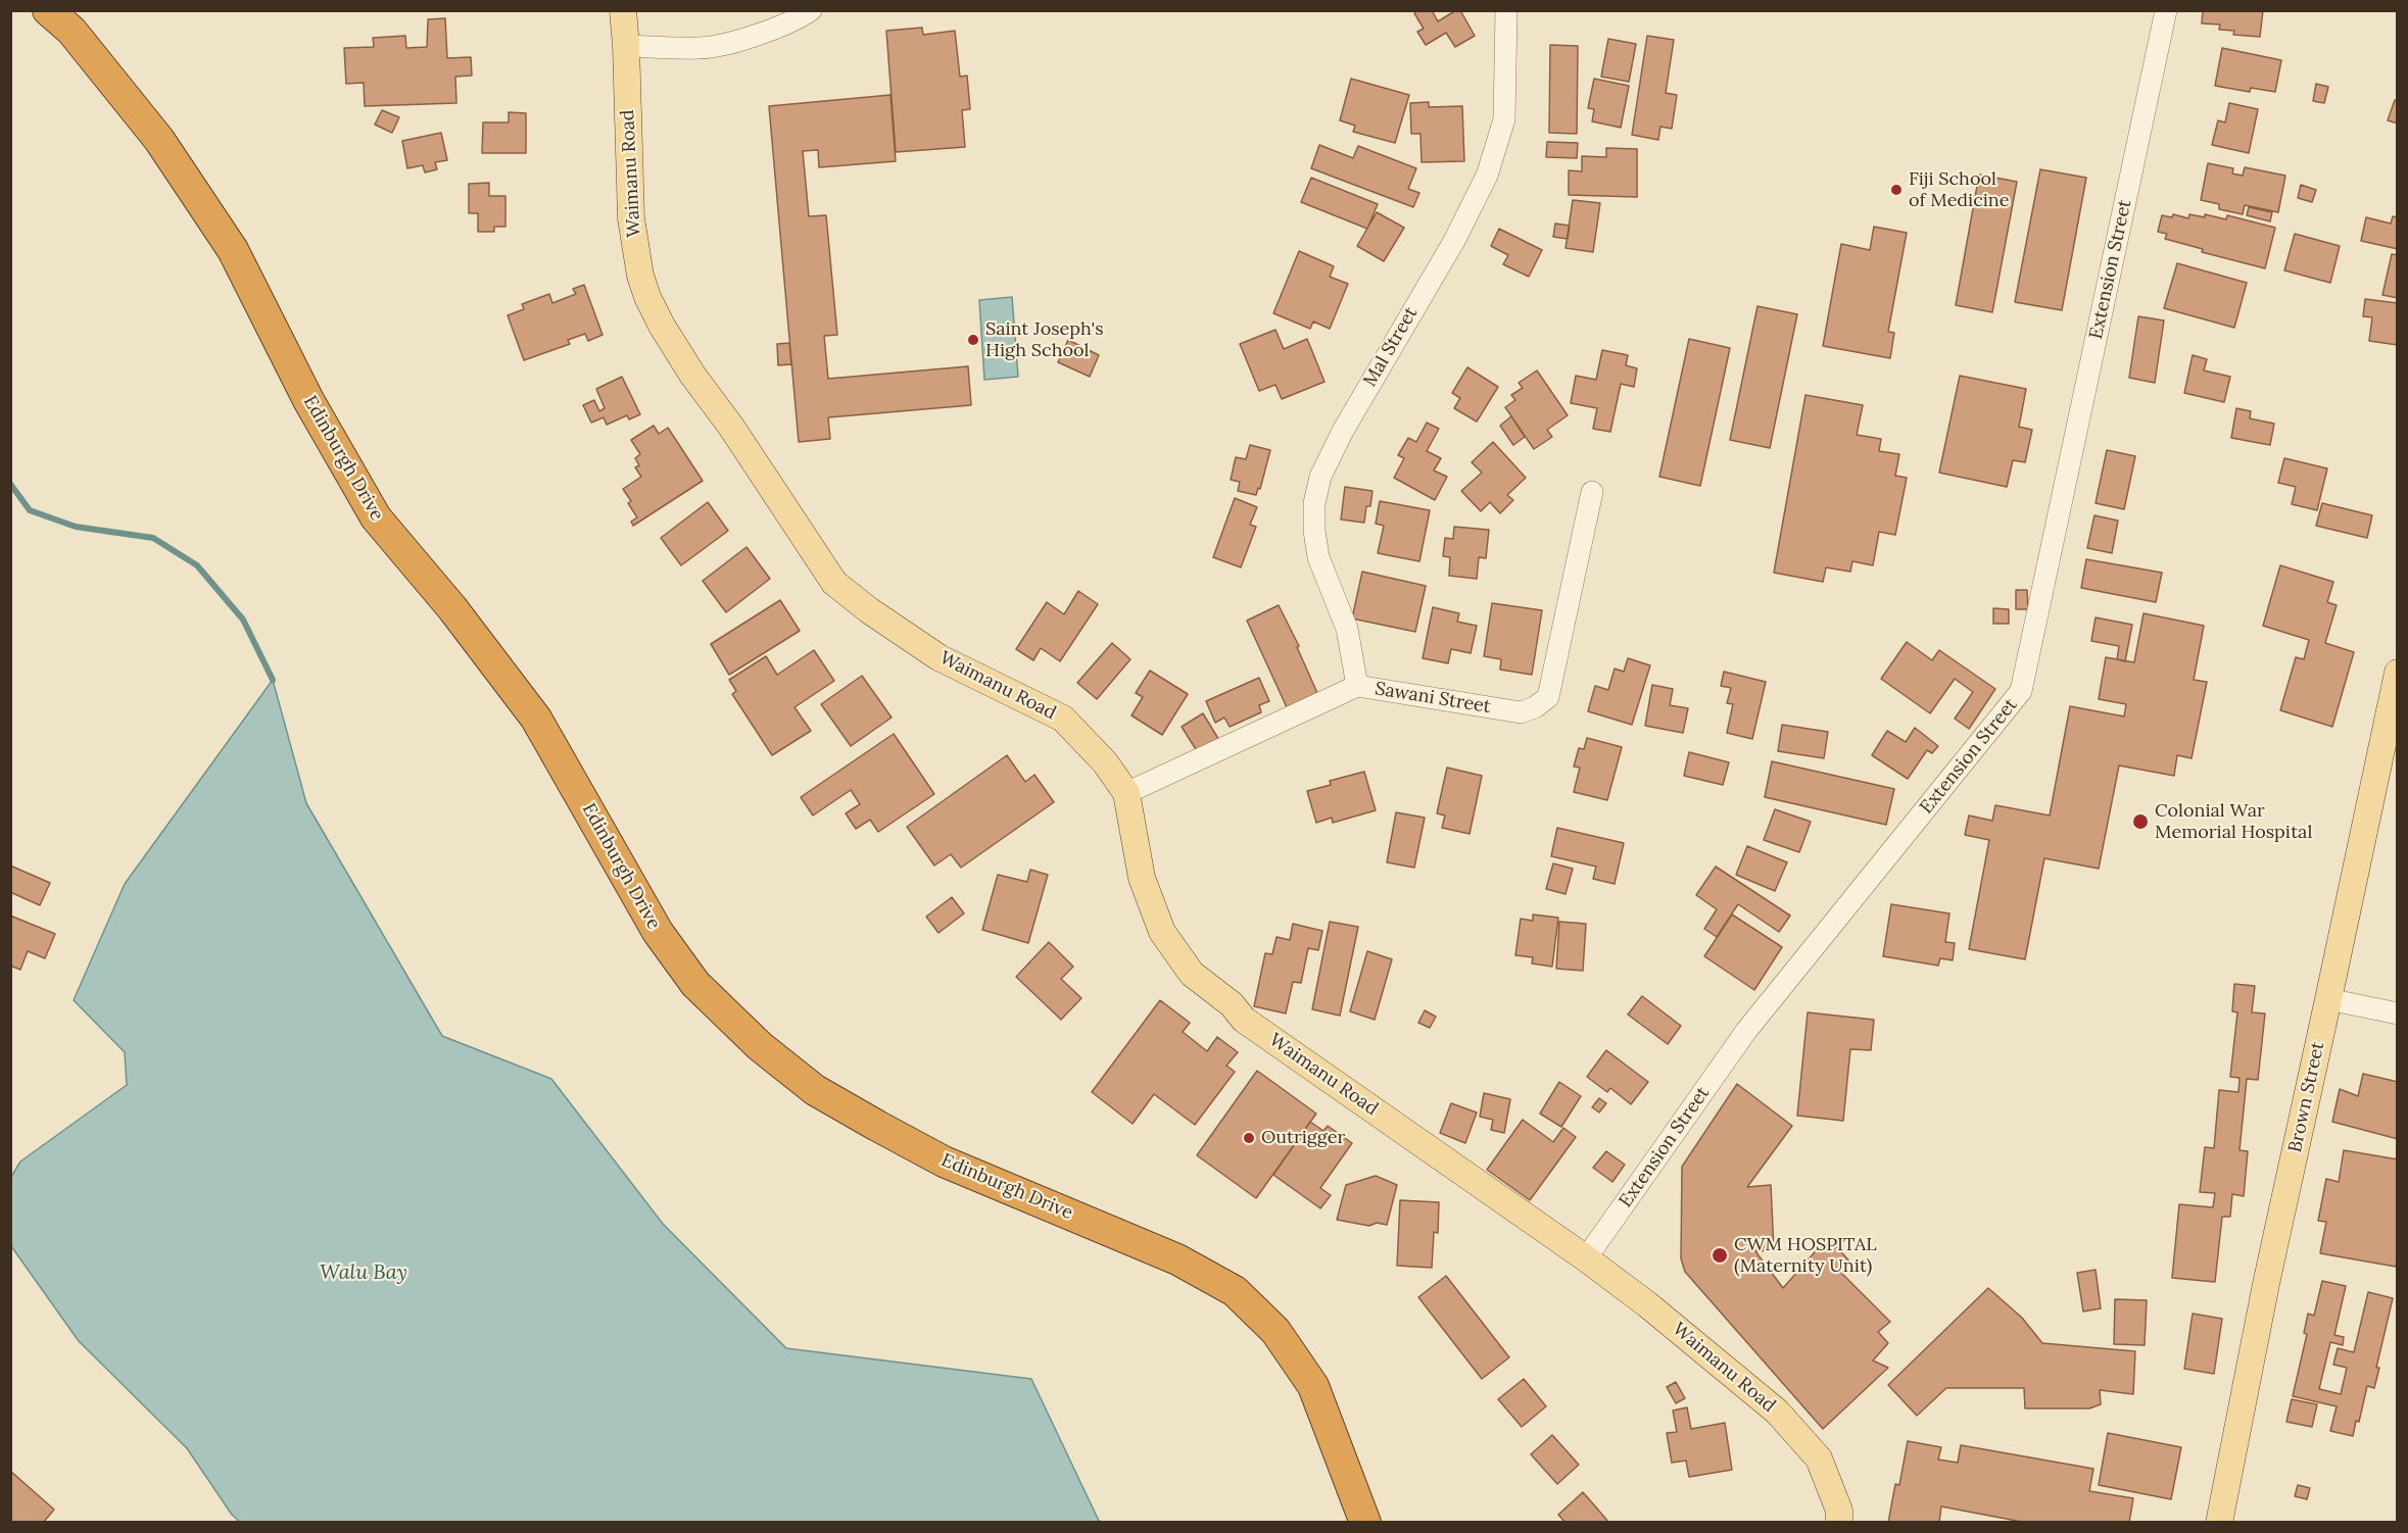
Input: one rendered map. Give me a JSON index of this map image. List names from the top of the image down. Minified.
{"streets":{"highway":["Edinburgh Drive"],"main road":["Waimanu Road","Brown Street"],"street":["Extension Street","Mal Street","Sawani Street"]},"crossings":[["Waimanu Road","Extension Street"],["Waimanu Road","Sawani Street"],["Mal Street","Sawani Street"]],"water":["Walu Bay"],"places":["Fiji School of Medicine","Saint Joseph's High School","Colonial War Memorial Hospital","Outrigger","CWM HOSPITAL (Maternity Unit)"]}
